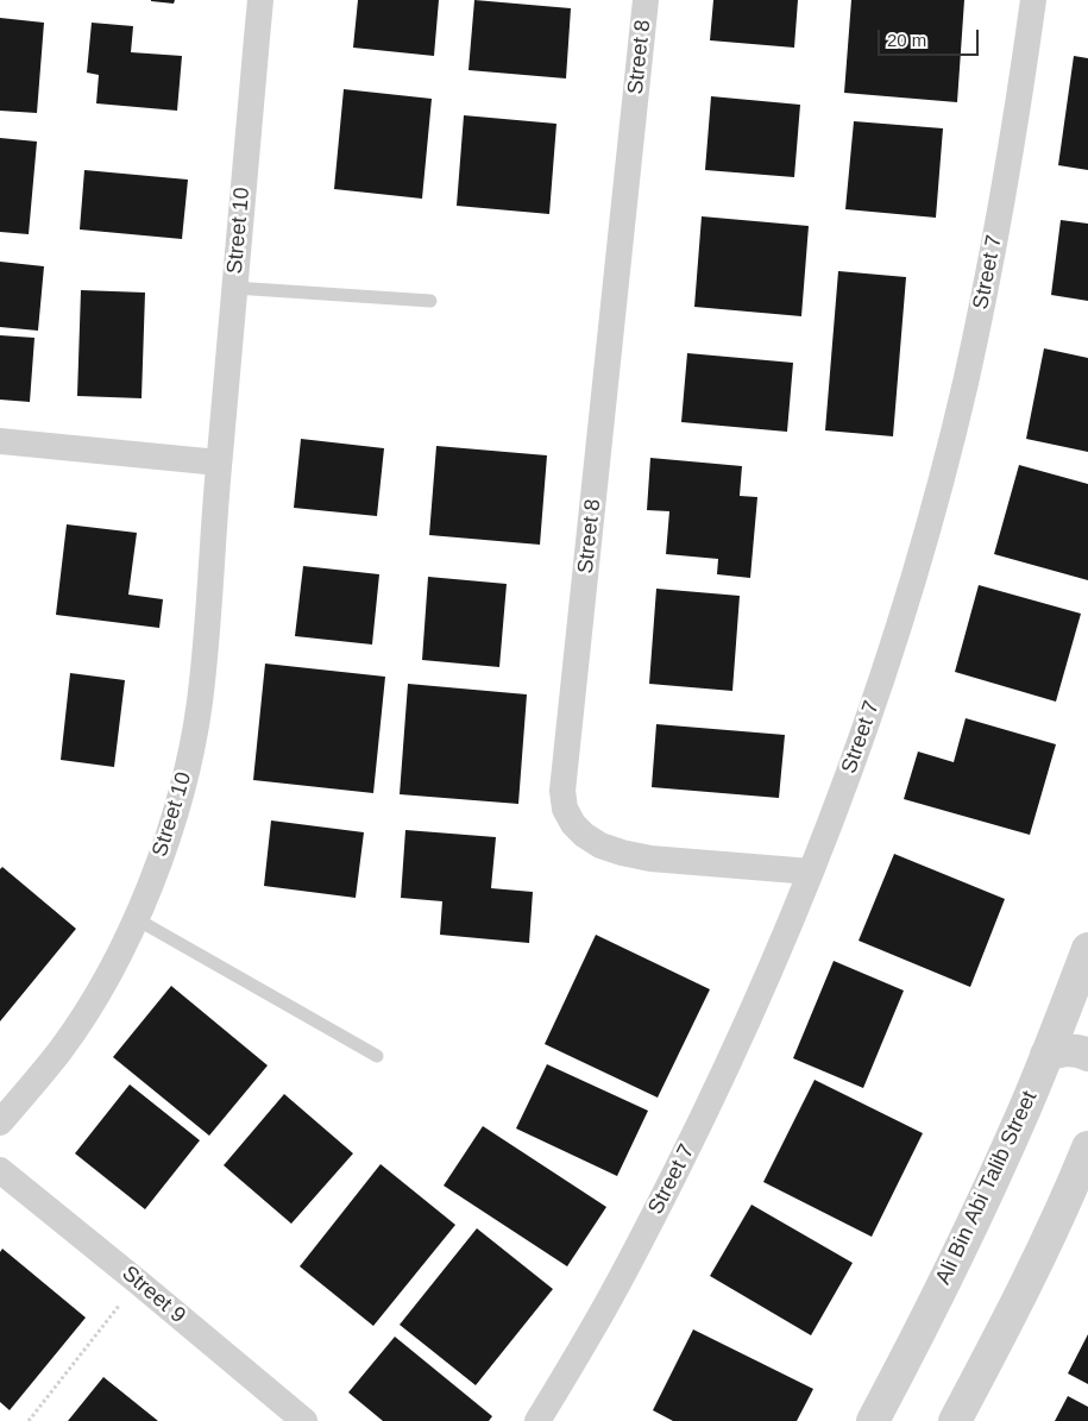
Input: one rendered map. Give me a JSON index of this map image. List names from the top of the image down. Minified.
{"streets":{"street":["Street 8","Street 10","Street 7","Ali Bin Abi Talib Street","Street 9"]},"crossings":[["Street 8","Street 7"]],"scale_bar":"20 m"}
